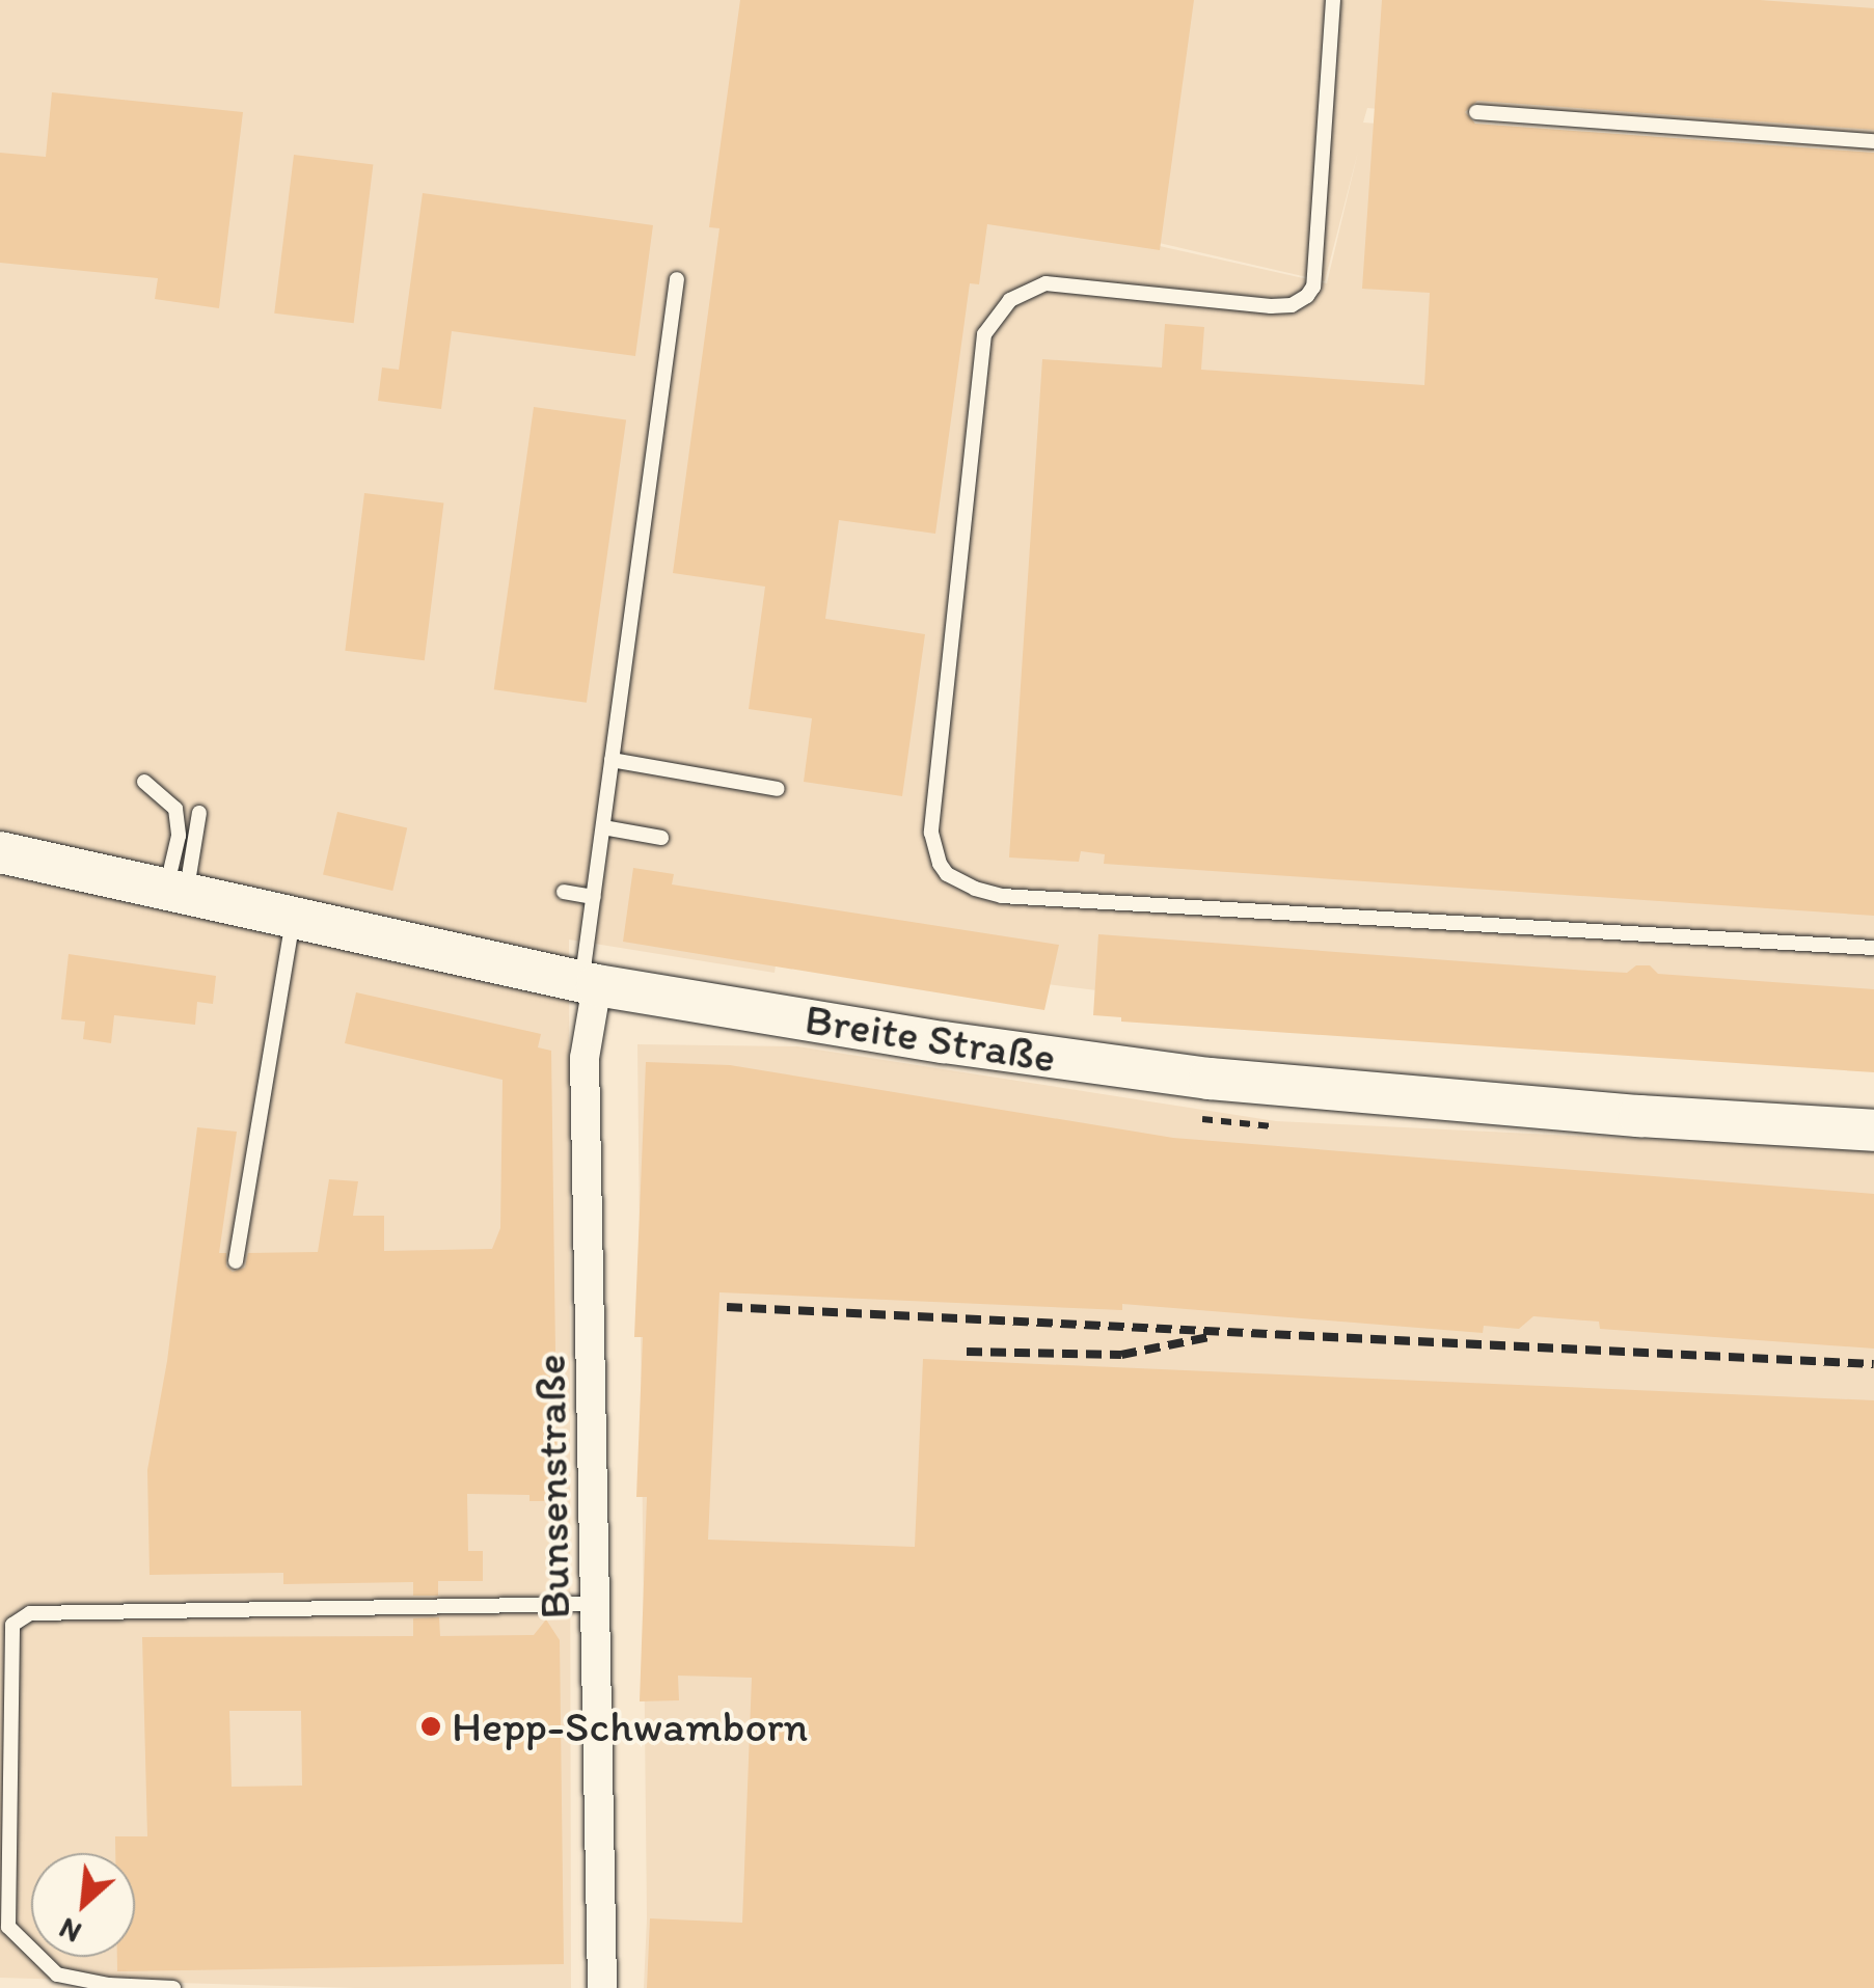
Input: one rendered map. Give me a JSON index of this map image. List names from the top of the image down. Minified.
{"streets":{"main road":["Breite Straße"],"street":["Bunsenstraße"]},"crossings":[["Breite Straße","Bunsenstraße"]],"places":["Hepp-Schwamborn"],"north":"bottom left"}
